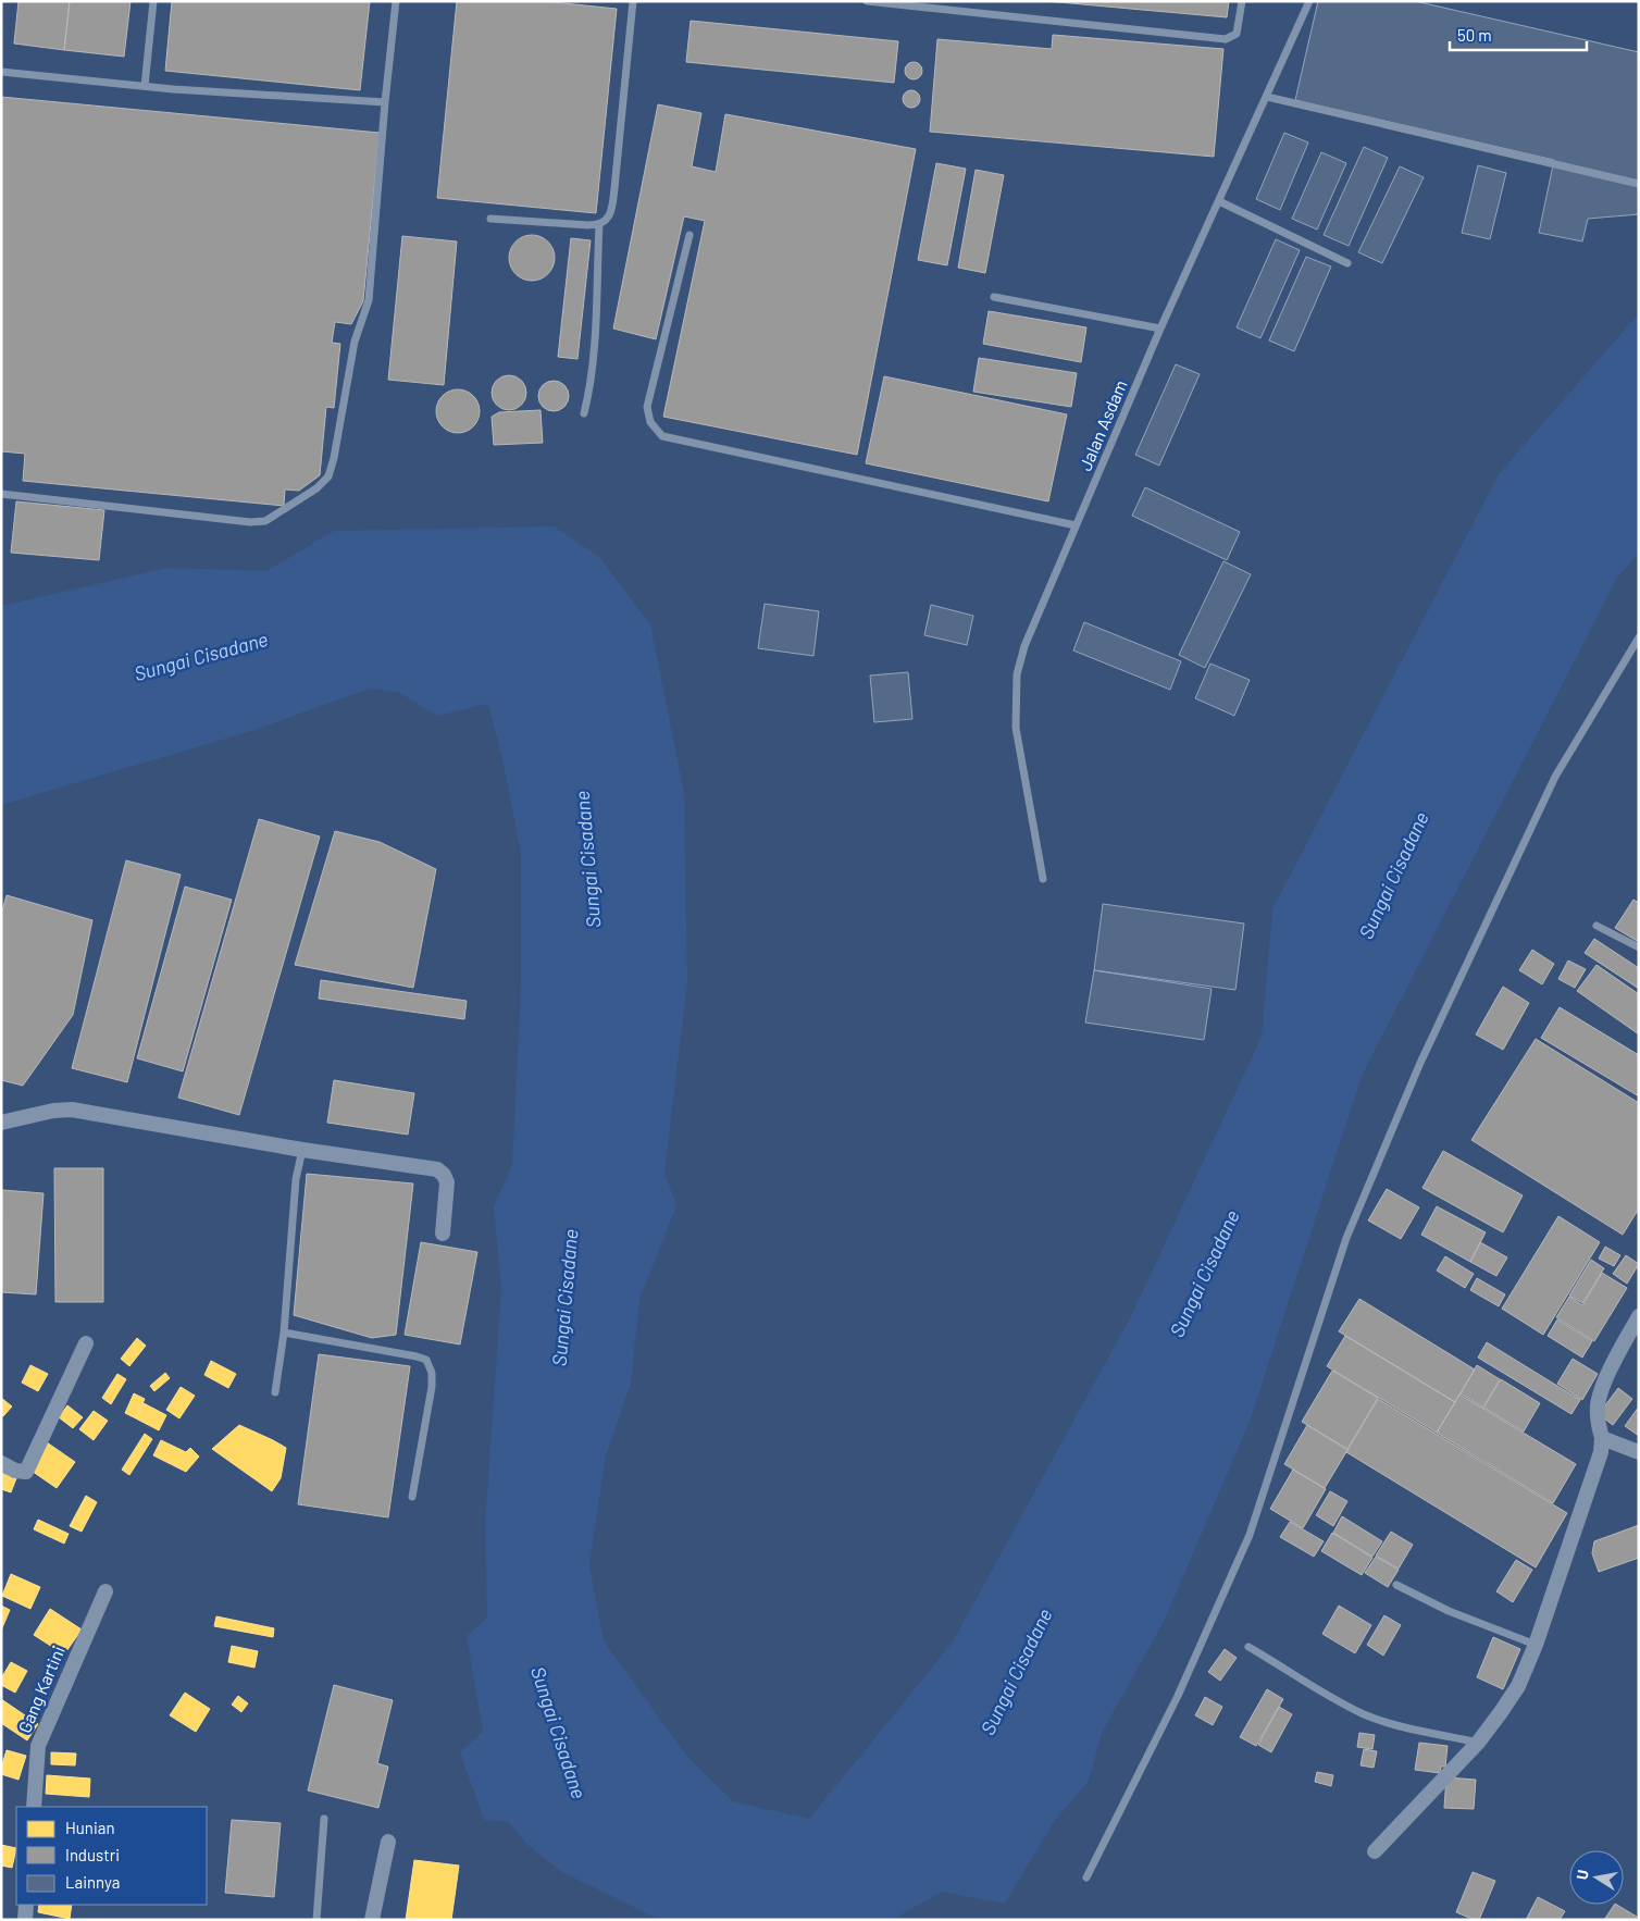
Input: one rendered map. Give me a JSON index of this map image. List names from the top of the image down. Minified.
{"streets":{"street":["Gang Kartini"],"lane":["Jalan Asdam"]},"water":["Sungai Cisadane"],"legend":["Hunian","Industri","Lainnya"],"scale_bar":"50 m","north":"left"}
